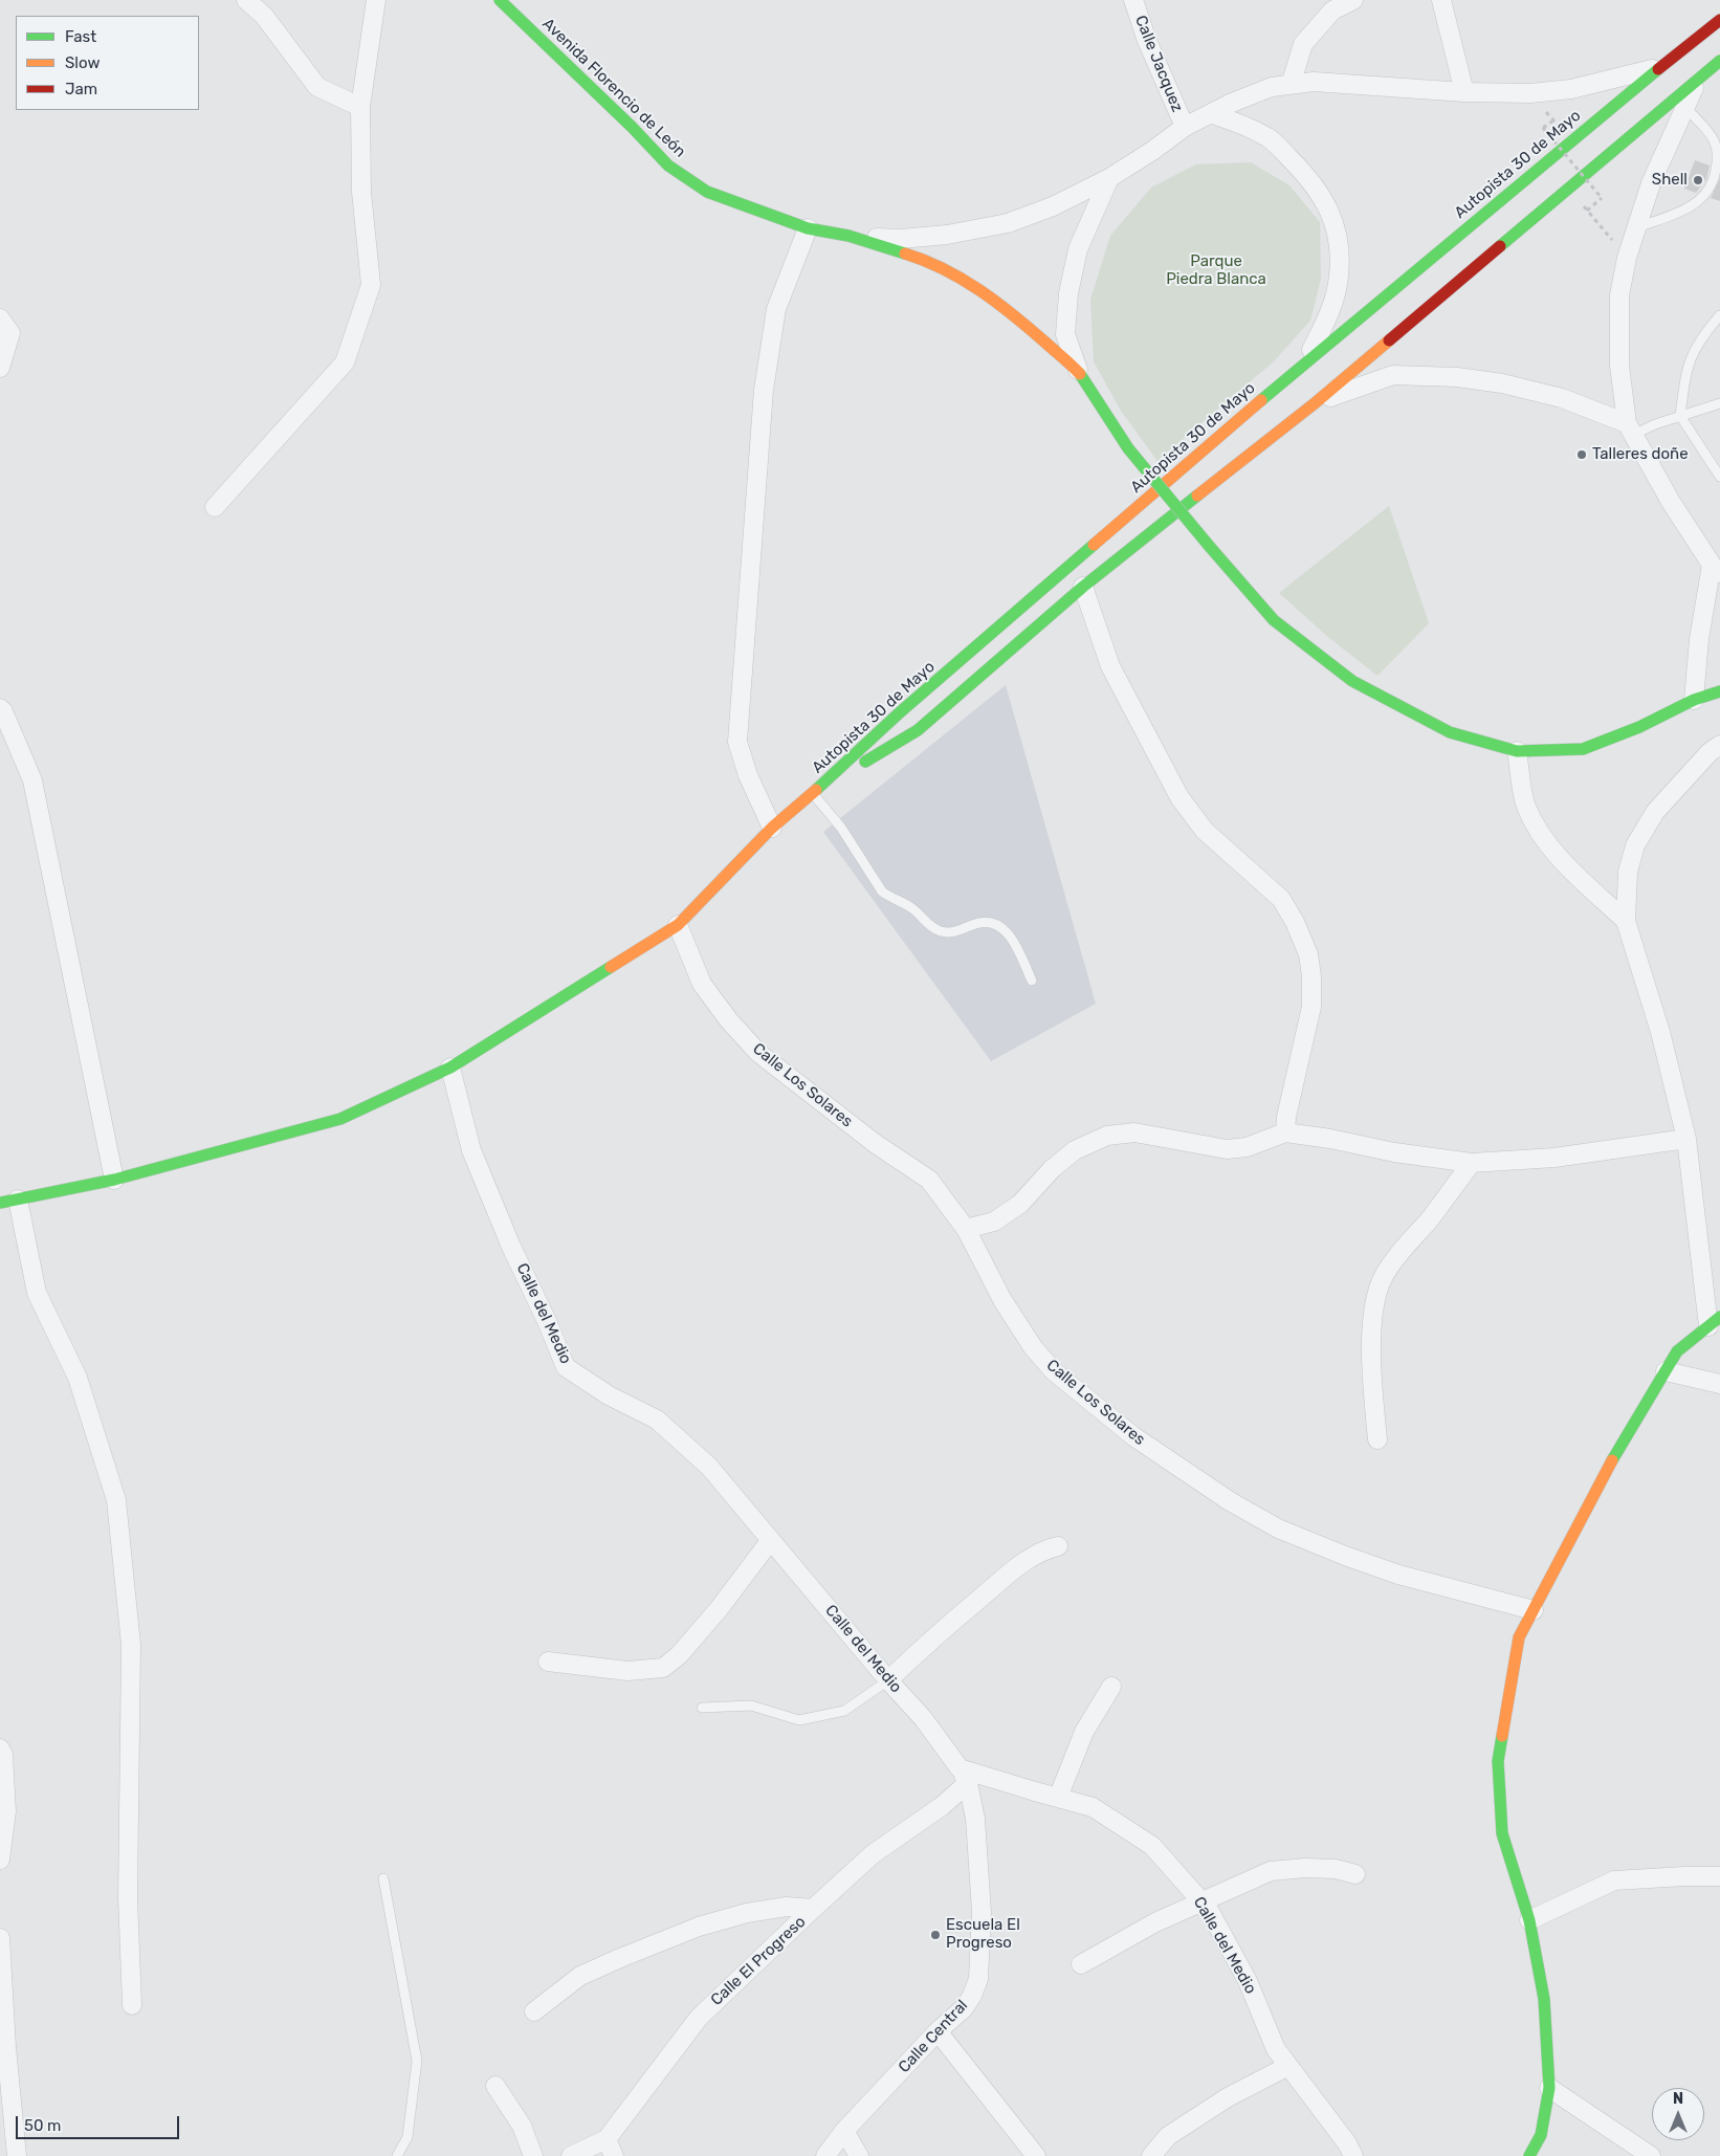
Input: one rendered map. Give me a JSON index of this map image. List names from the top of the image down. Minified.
{"streets":{"main road":["Avenida Florencio de León","Autopista 30 de Mayo"],"street":["Calle Jacquez","Calle Los Solares","Calle del Medio","Calle El Progreso","Calle Central"]},"crossings":[["Calle del Medio","Calle El Progreso"],["Calle del Medio","Calle Central"],["Calle El Progreso","Calle Central"]],"parks":["Parque Piedra Blanca"],"places":["Shell","Talleres doñe","Escuela El Progreso"],"legend":["Fast","Slow","Jam"],"scale_bar":"50 m","north":"top"}
